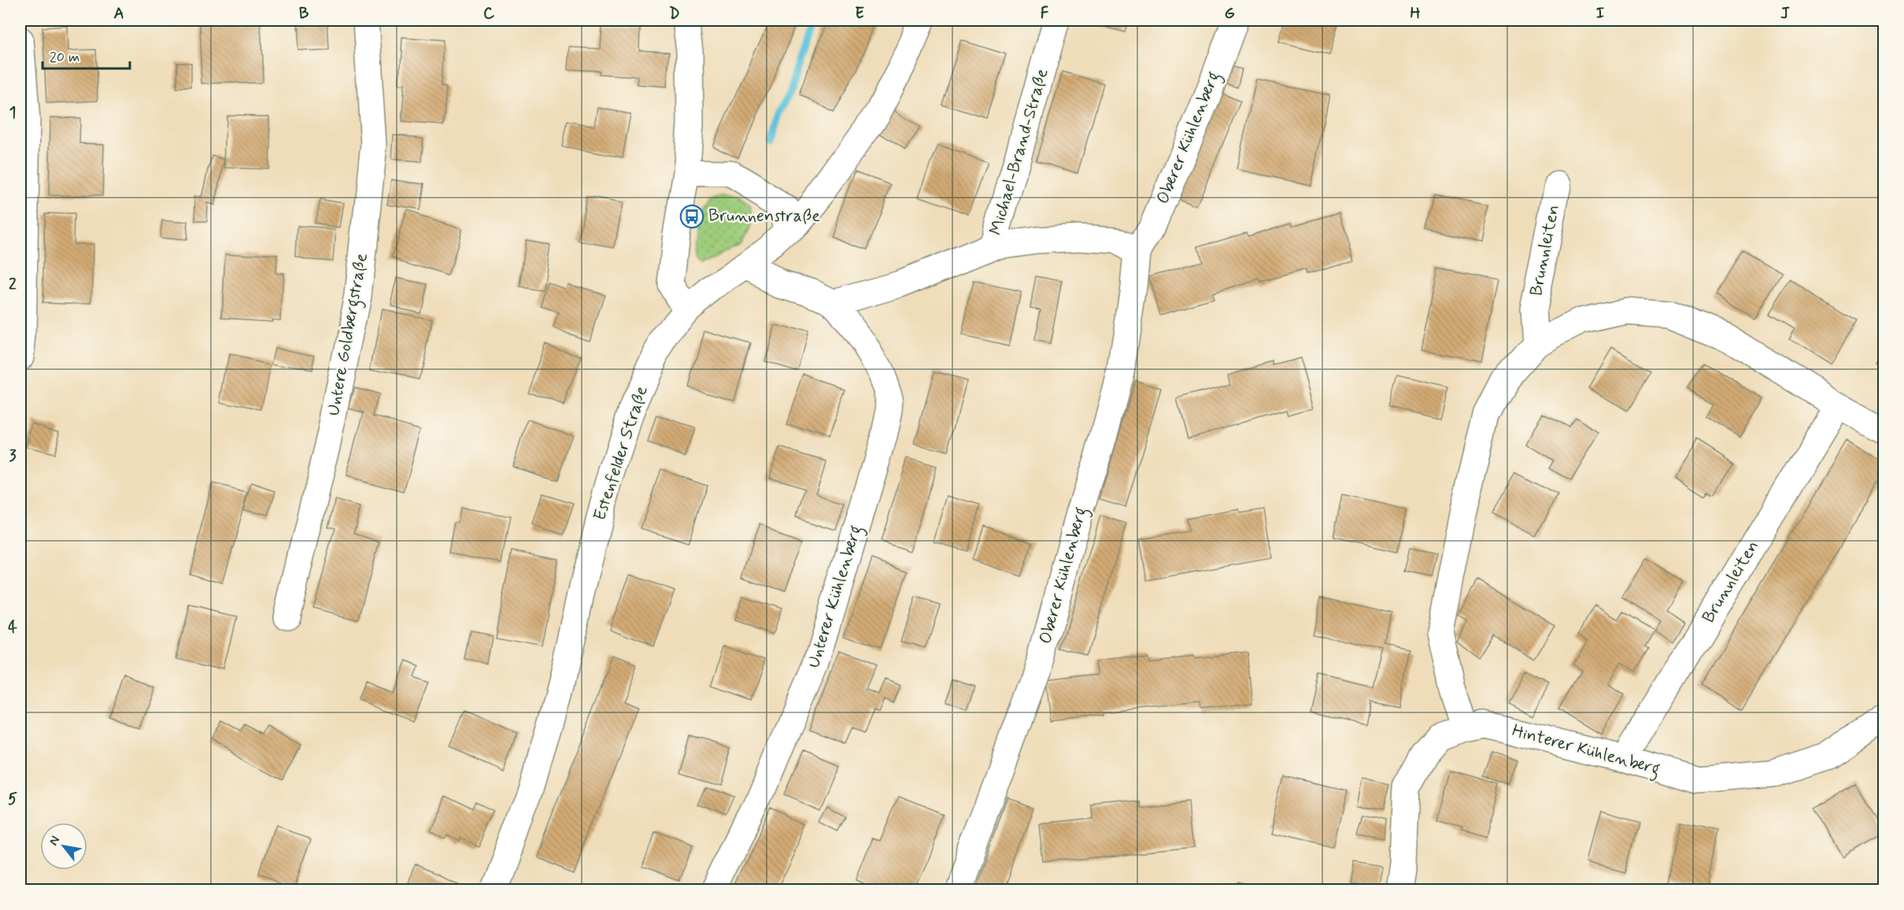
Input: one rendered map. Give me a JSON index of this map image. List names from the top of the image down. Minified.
{"streets":{"street":["Oberer Kühlenberg","Michael-Brand-Straße","Brunnleiten","Untere Goldbergstraße","Estenfelder Straße","Unterer Kühlenberg","Hinterer Kühlenberg"]},"crossings":[["Michael-Brand-Straße","Unterer Kühlenberg"],["Brunnleiten","Hinterer Kühlenberg"]],"places":{"bus stop":["Brunnenstraße"]},"scale_bar":"20 m","north":"top left","grid":{"columns":["A","B","C","D","E","F","G","H","I","J"],"rows":["1","2","3","4","5"]}}
